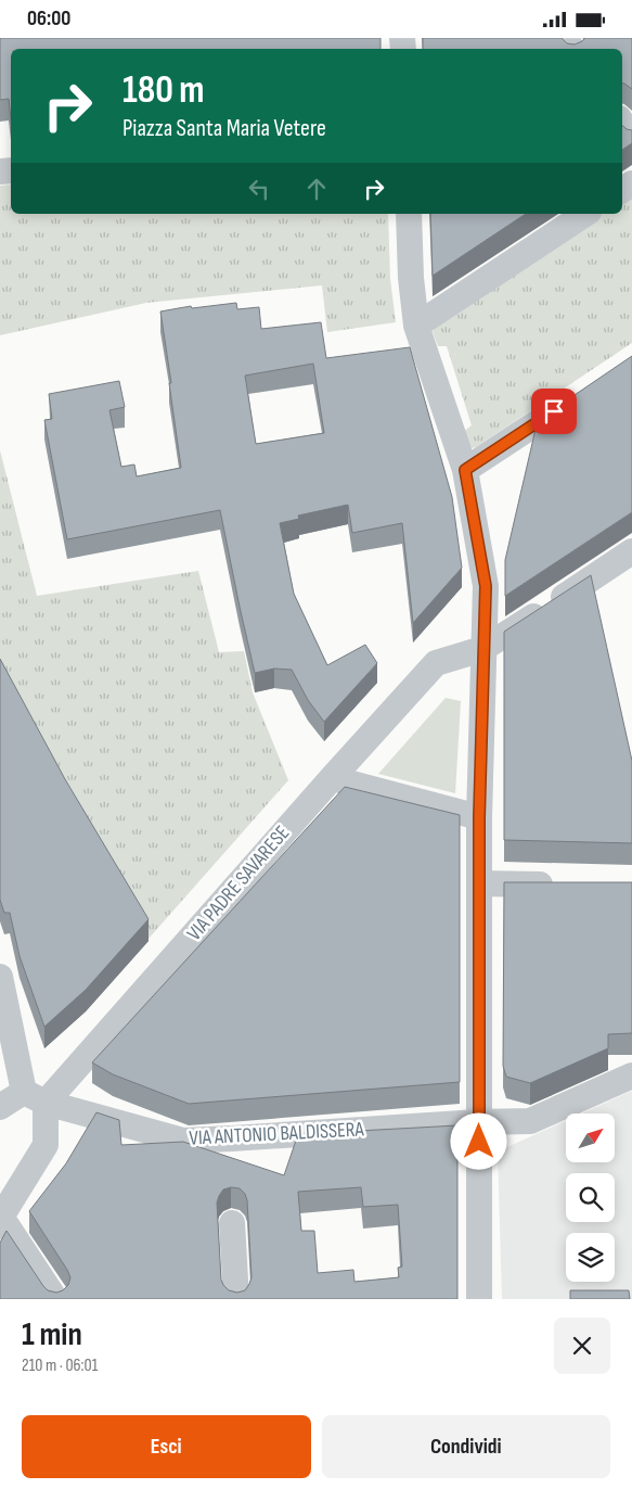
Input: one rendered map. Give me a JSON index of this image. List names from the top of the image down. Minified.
{"streets":{"street":["VIA PADRE SAVARESE","VIA ANTONIO BALDISSERA"]},"crossings":[["VIA PADRE SAVARESE","VIA ANTONIO BALDISSERA"]],"north":"top right","page":{"status":"06:00","turn":["180 m","Piazza Santa Maria Vetere"],"heading":["1 min","210 m · 06:01"],"buttons":["Esci","Condividi"]}}
